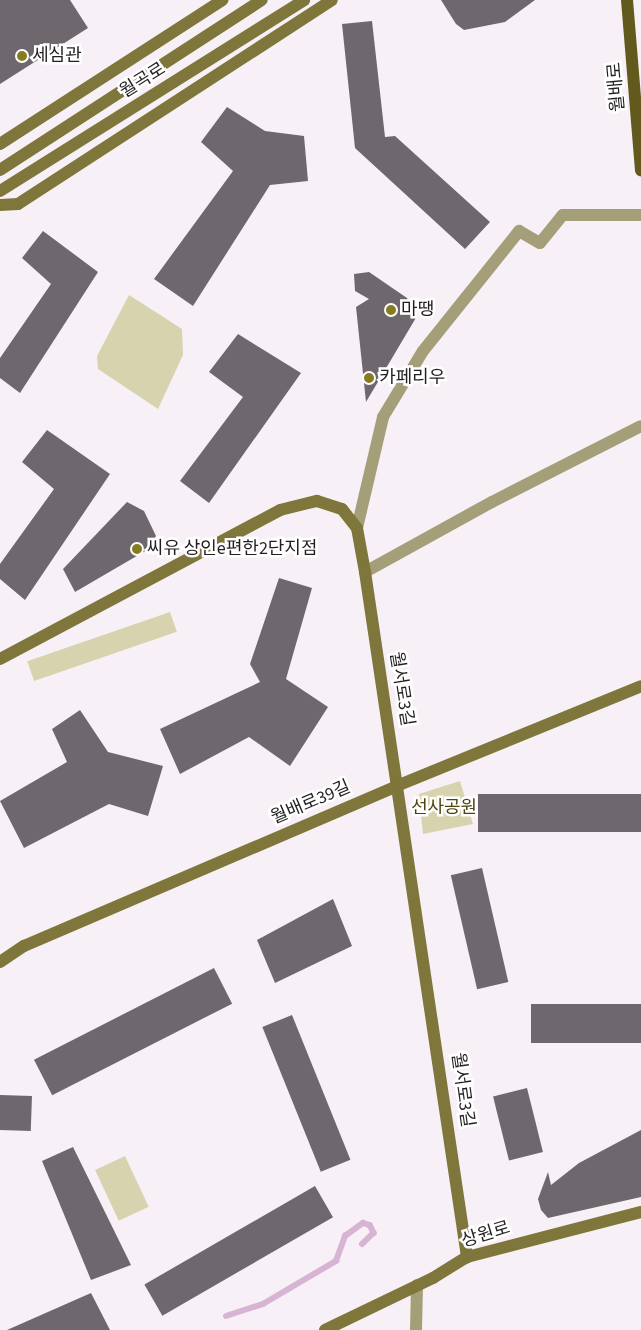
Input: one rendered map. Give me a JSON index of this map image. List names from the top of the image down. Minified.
{"streets":{"main road":["월배로"],"street":["월곡로","월서로3길","월배로39길","상원로"]},"crossings":[["월서로3길","월배로39길"],["월서로3길","상원로"]],"parks":["선사공원"],"places":["세심관","마땡","카페리우","씨유 상인e편한2단지점"]}
